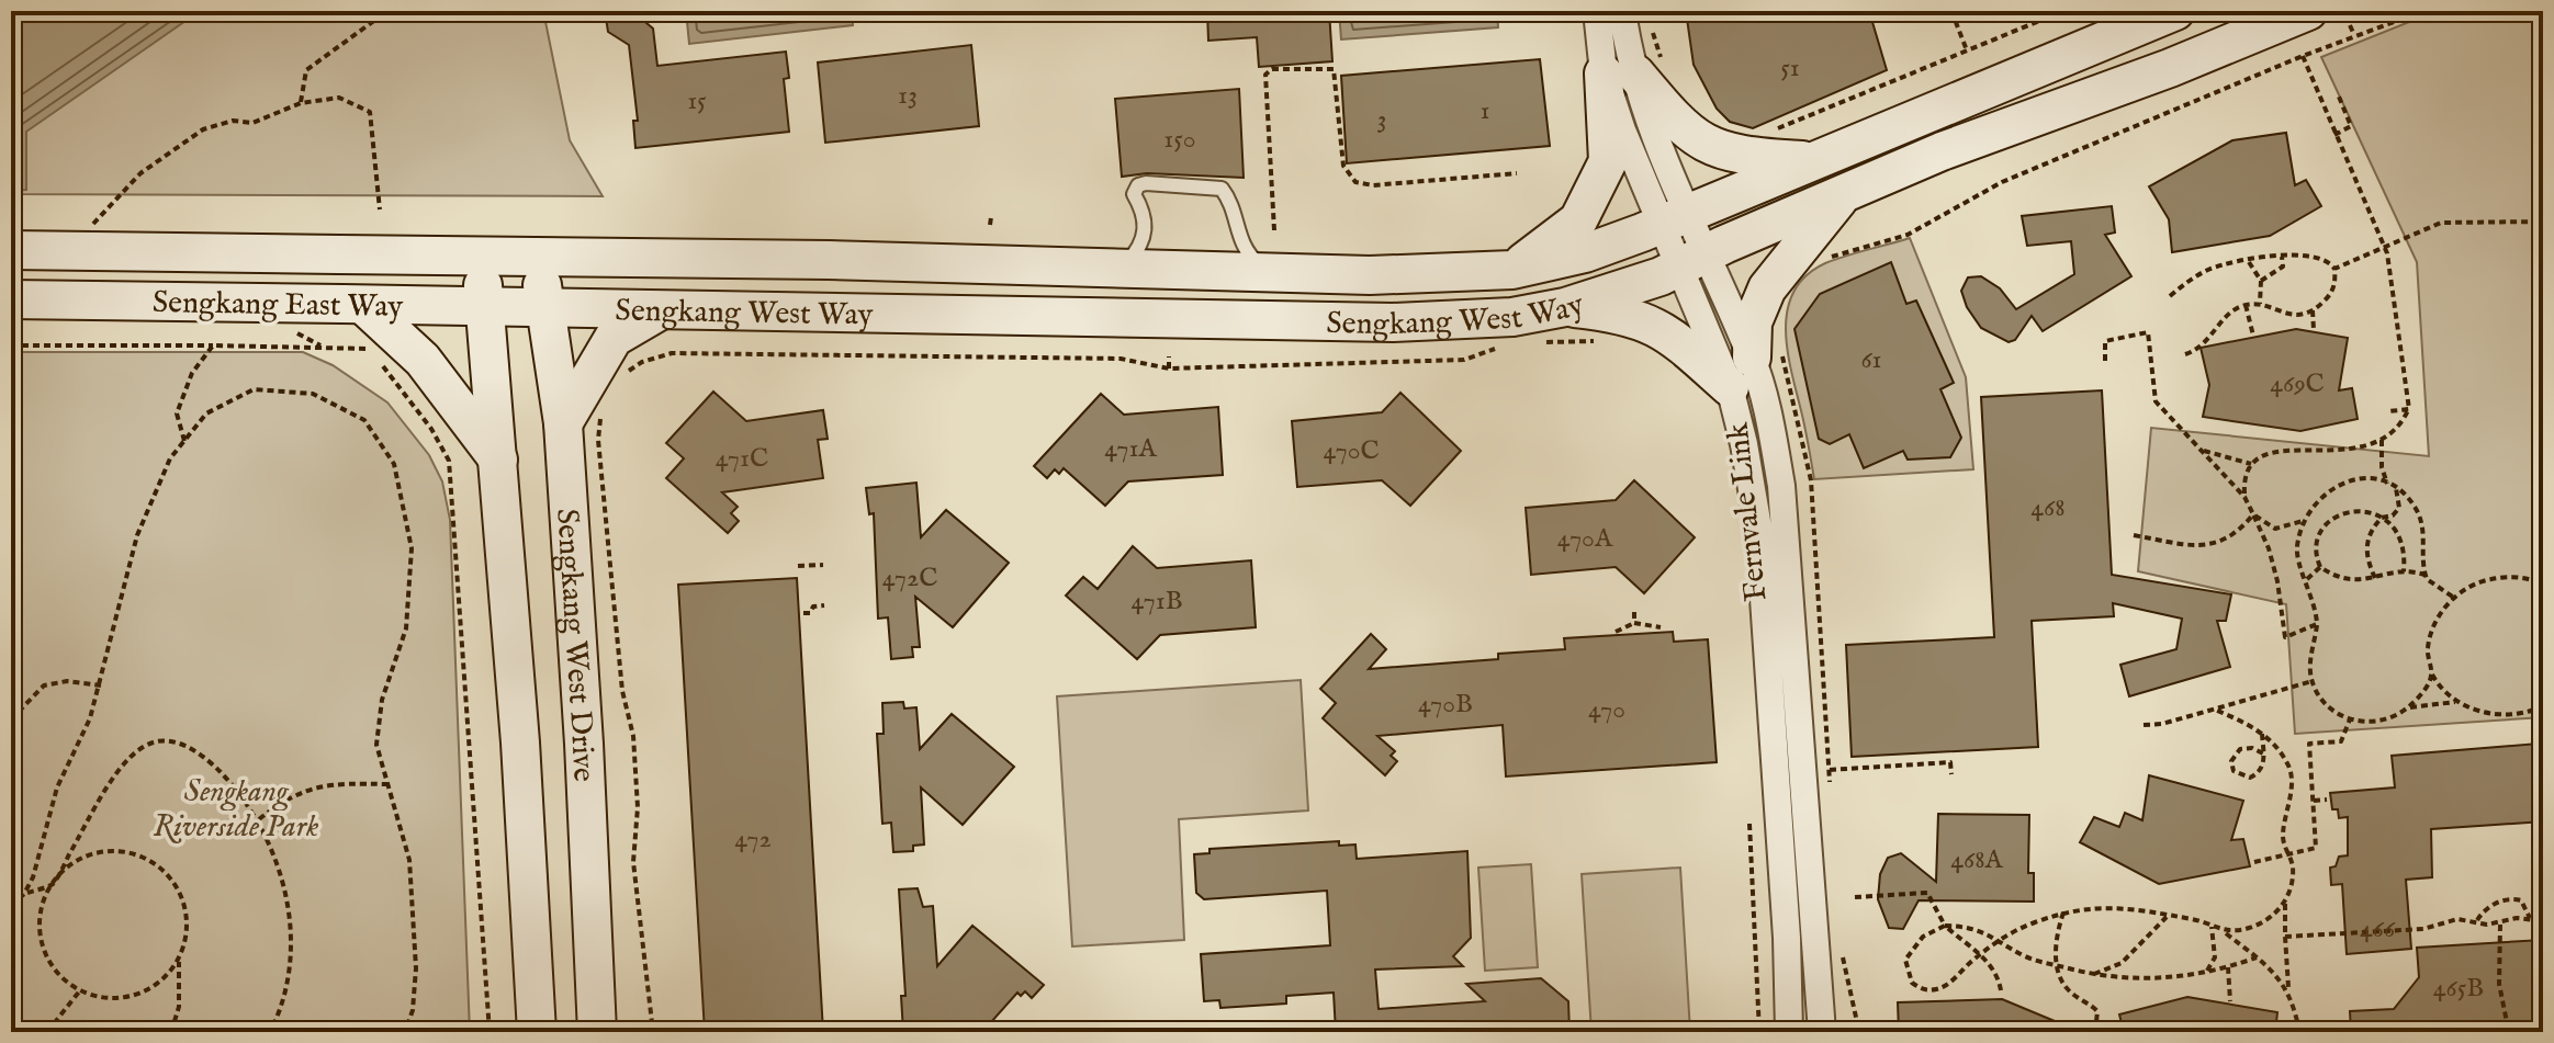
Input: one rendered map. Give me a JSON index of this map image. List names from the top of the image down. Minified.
{"streets":{"main road":["Sengkang East Way","Sengkang West Way","Sengkang West Drive"],"street":["Fernvale Link"]},"crossings":[["Sengkang East Way","Sengkang West Way"],["Sengkang East Way","Sengkang West Drive"],["Sengkang West Way","Fernvale Link"],["Sengkang West Way","Sengkang West Drive"]],"parks":["Sengkang Riverside Park"],"house_numbers":["51","13","15","1","3","150","61","469C","471A","470C","471C","468","470A","472C","471B","470B","470","472","468A","466","465B"]}
